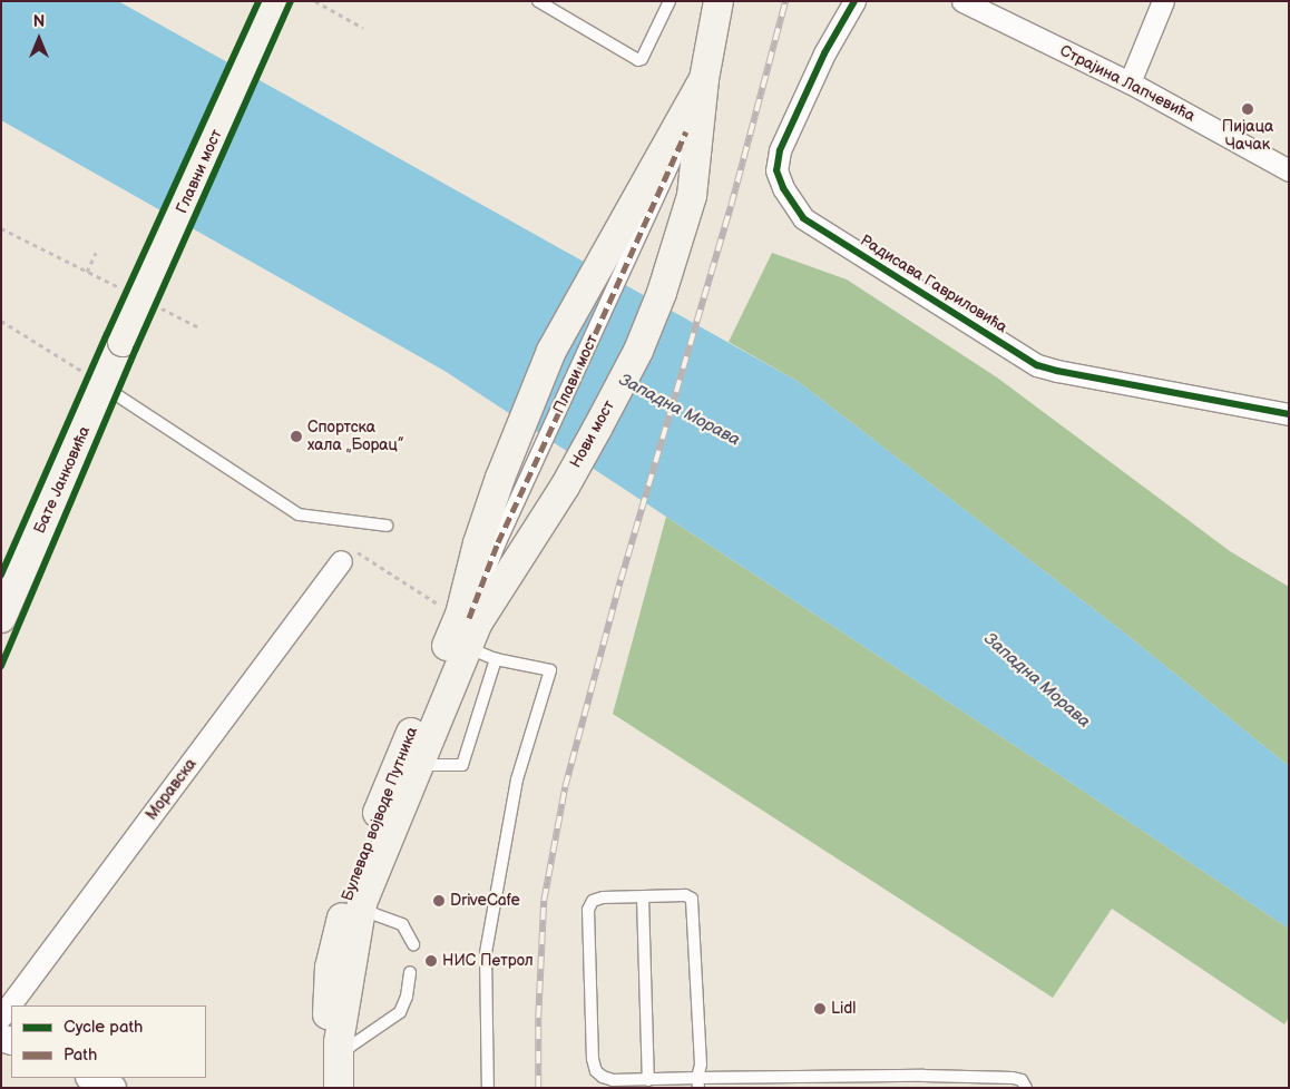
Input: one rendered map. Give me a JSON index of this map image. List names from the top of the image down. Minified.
{"streets":{"main road":["Главни мост","Нови мост","Бате Јанковића","Булевар војводе Путника"],"street":["Страјина Лапчевића","Радисава Гавриловића","Моравска"]},"crossings":[["Главни мост","Бате Јанковића"],["Нови мост","Булевар војводе Путника"]],"water":["Западна Морава"],"places":["Пијаца Чачак","Спортска хала „Борац”","DriveCafe","НИС Петрол","Lidl"],"legend":["Cycle path","Path"],"north":"top"}
